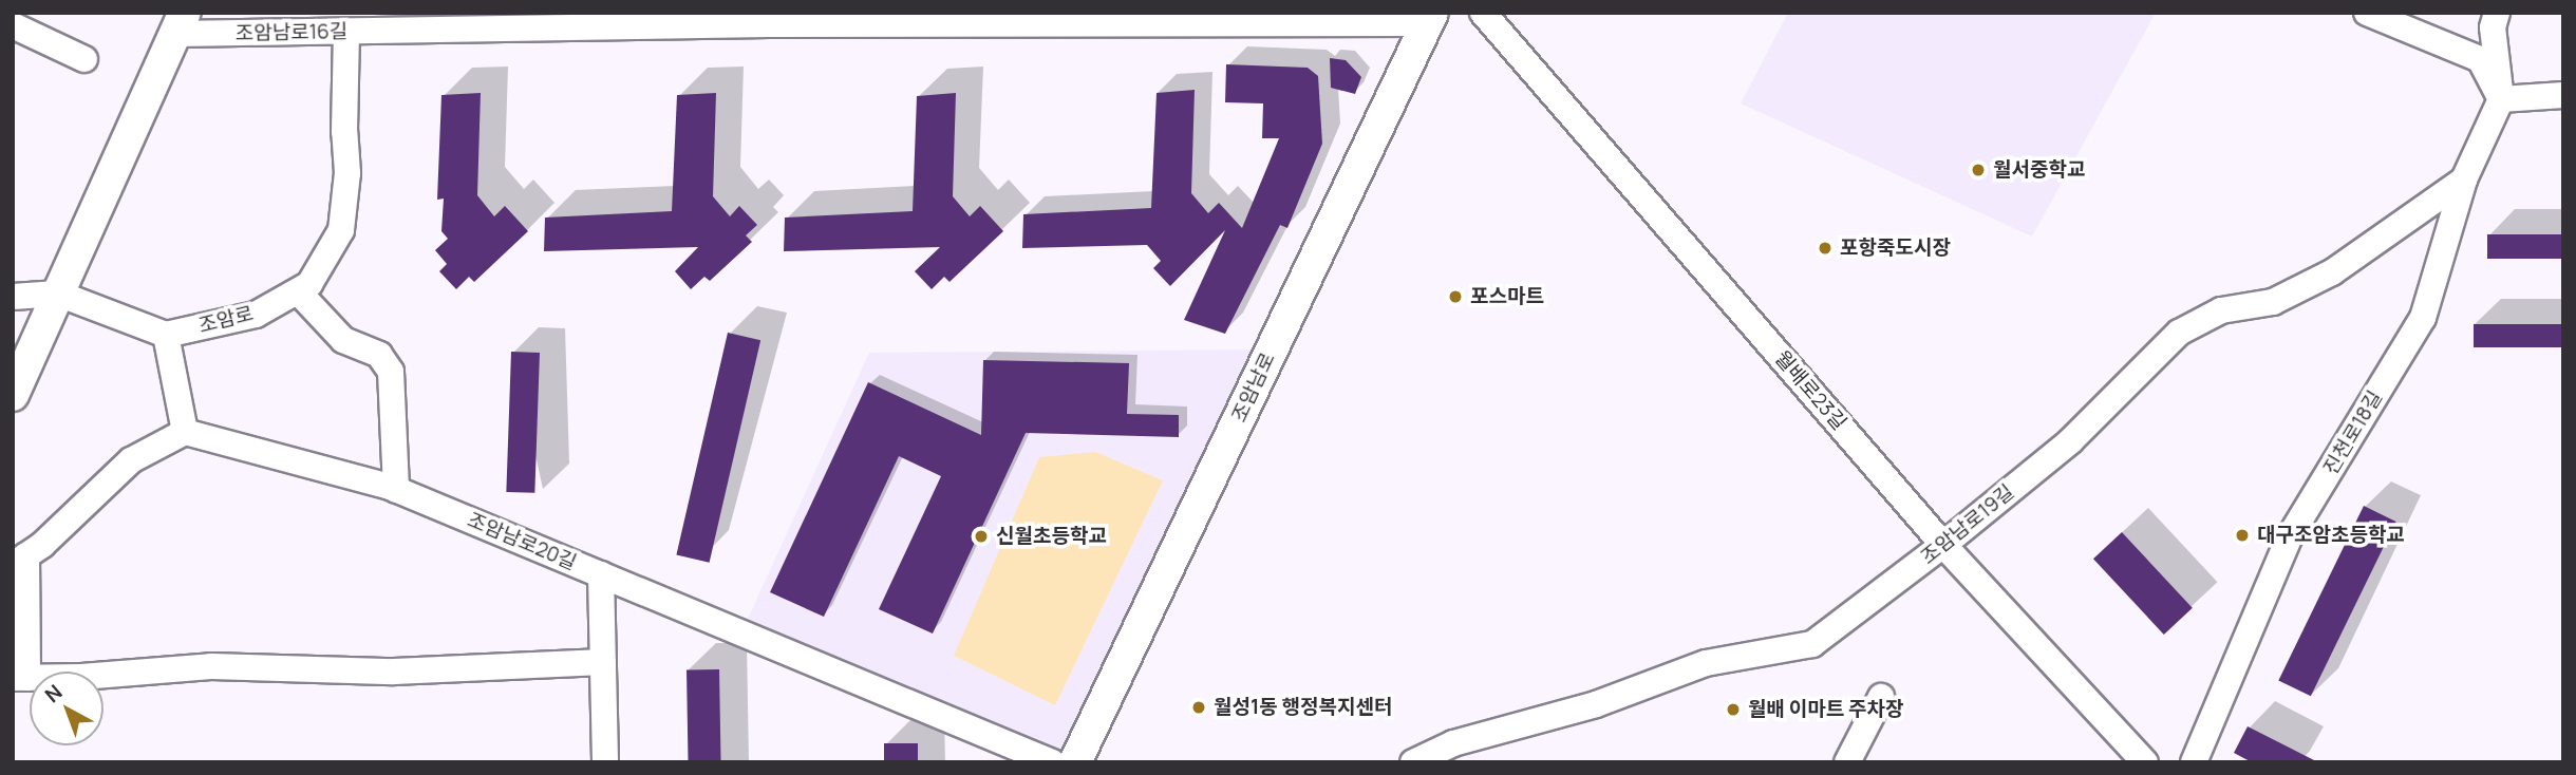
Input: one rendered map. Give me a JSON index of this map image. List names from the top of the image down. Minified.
{"streets":{"main road":["조암남로"],"street":["조암남로16길","조암로","월배로23길","진천로18길","조암남로19길","조암남로20길"]},"crossings":[["조암남로16길","조암로"],["조암남로16길","조암남로"],["월배로23길","조암남로19길"],["진천로18길","조암남로19길"]],"places":["월서중학교","포항죽도시장","포스마트","대구조암초등학교","신월초등학교","월성1동 행정복지센터","월배 이마트 주차장"],"north":"top left"}
